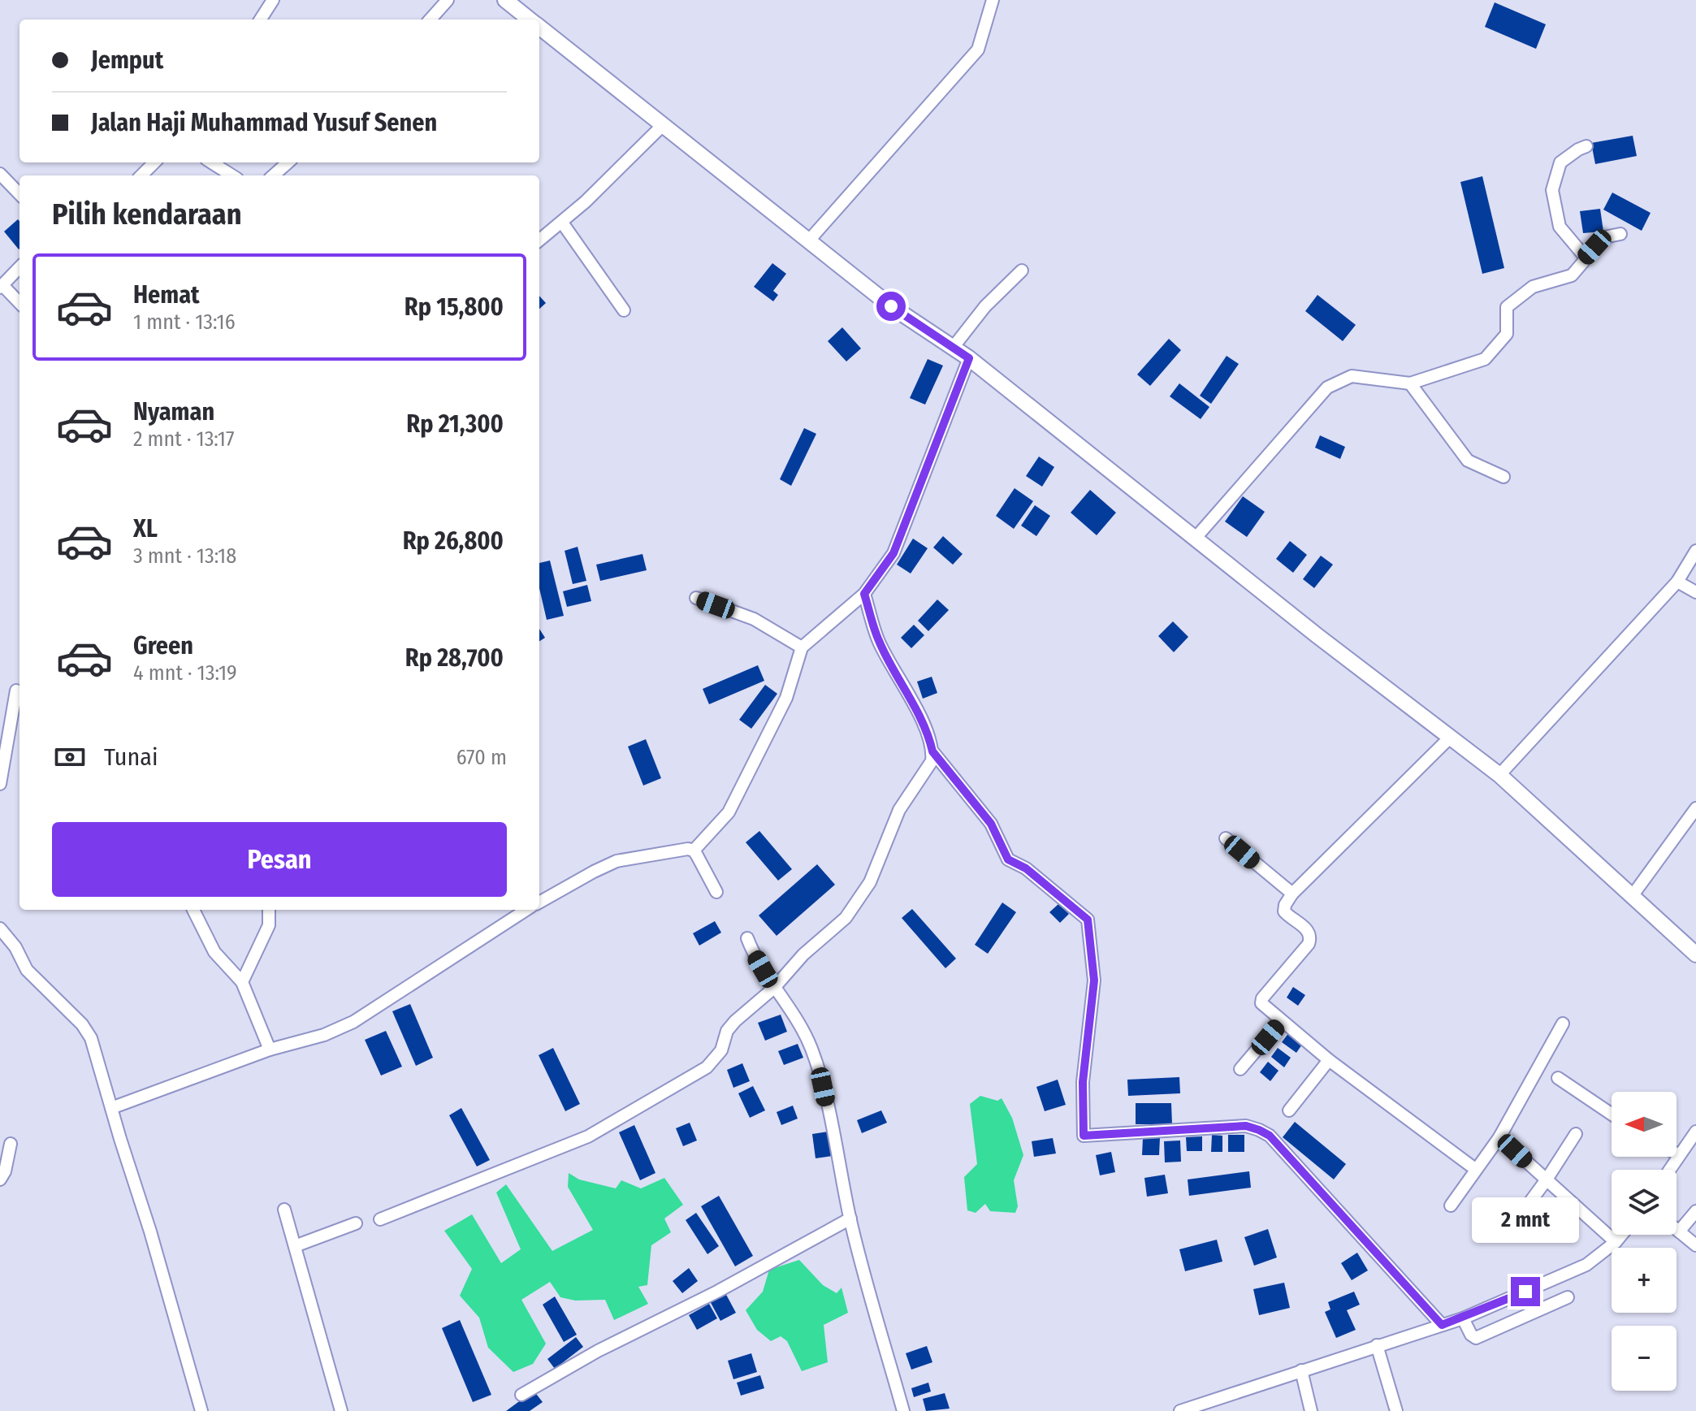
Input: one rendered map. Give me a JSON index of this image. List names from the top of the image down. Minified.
{"north":"left","page":{"banner":["Jemput","Jalan Haji Muhammad Yusuf Senen"],"heading":"Pilih kendaraan","list":[{"name":"Hemat","note":"1 mnt · 13:16","value":"Rp 15,800"},{"name":"Nyaman","note":"2 mnt · 13:17","value":"Rp 21,300"},{"name":"XL","note":"3 mnt · 13:18","value":"Rp 26,800"},{"name":"Green","note":"4 mnt · 13:19","value":"Rp 28,700"}],"pay":["Tunai","670 m"],"buttons":"Pesan","map_buttons":["+","−"],"bubble":"2 mnt"}}
